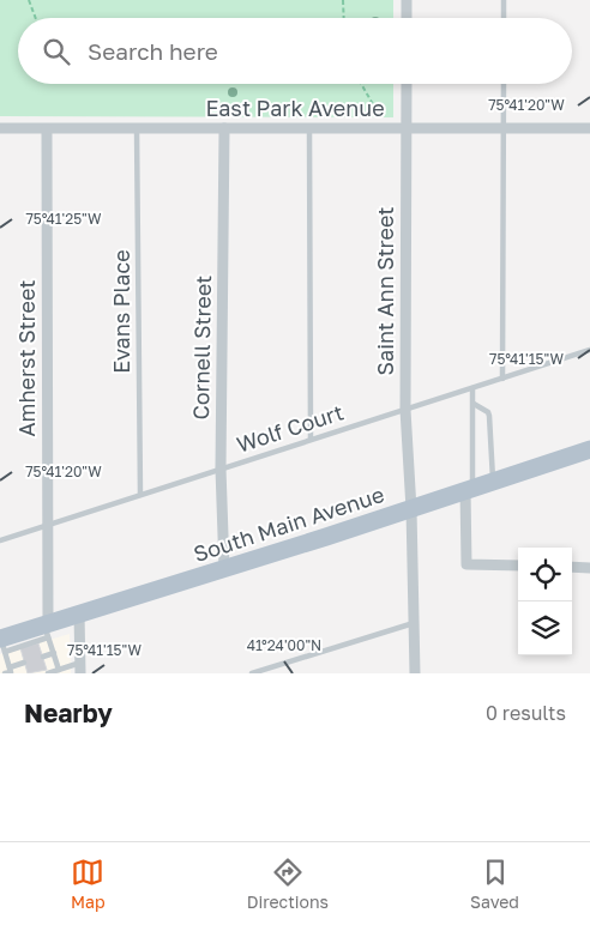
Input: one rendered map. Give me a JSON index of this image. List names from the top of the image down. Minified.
{"streets":{"main road":["South Main Avenue"],"street":["East Park Avenue","Saint Ann Street","Cornell Street","Amherst Street"],"lane":["Evans Place","Wolf Court"]},"crossings":[["East Park Avenue","Saint Ann Street"],["East Park Avenue","Evans Place"],["East Park Avenue","Cornell Street"],["East Park Avenue","Amherst Street"],["Saint Ann Street","Wolf Court"],["Saint Ann Street","South Main Avenue"],["Evans Place","Wolf Court"],["Cornell Street","Wolf Court"],["Cornell Street","South Main Avenue"],["Amherst Street","Wolf Court"],["Amherst Street","South Main Avenue"]],"page":{"search":"Search here","heading":["Nearby","0 results"],"nav":["Map","Directions","Saved"]},"coordinates":["75°41'20\"W","75°41'25\"W","75°41'15\"W","41°24'00\"N"]}
